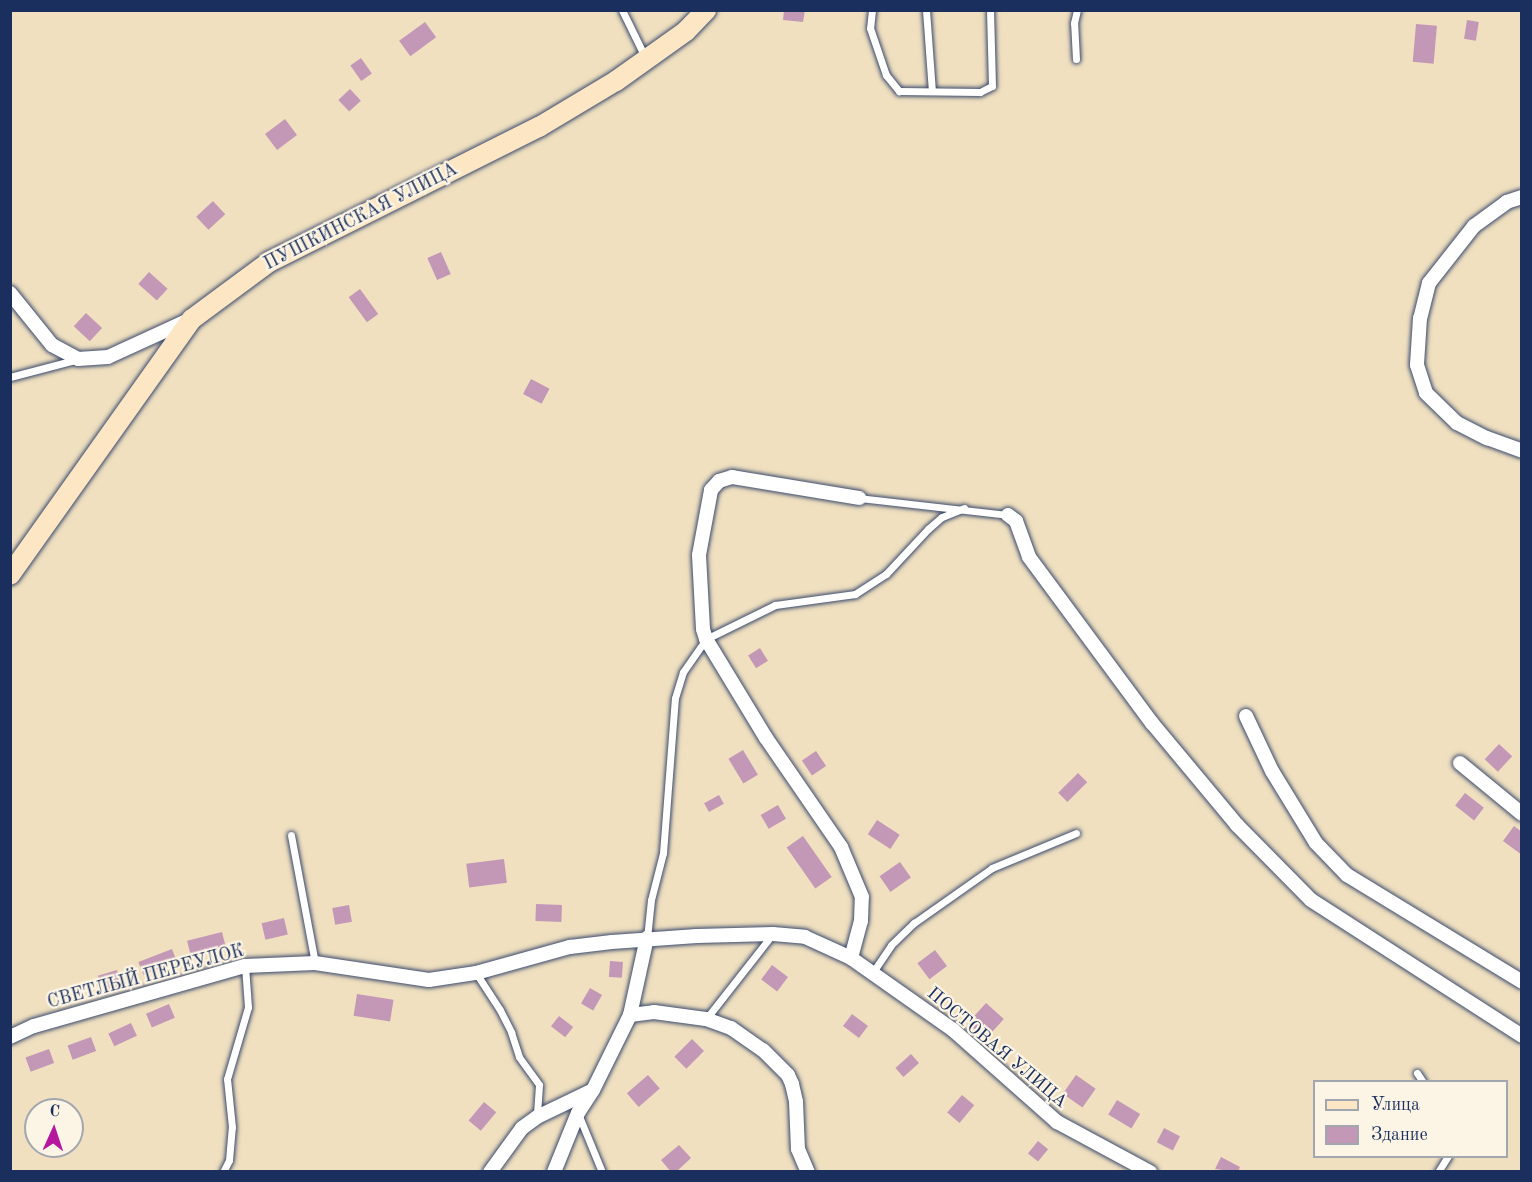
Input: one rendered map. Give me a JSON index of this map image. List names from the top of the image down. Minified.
{"streets":{"main road":["ПУШКИНСКАЯ УЛИЦА"],"street":["СВЕТЛЫЙ ПЕРЕУЛОК","ПОСТОВАЯ УЛИЦА"]},"crossings":[["СВЕТЛЫЙ ПЕРЕУЛОК","ПОСТОВАЯ УЛИЦА"]],"legend":["Улица","Здание"],"north":"top"}
